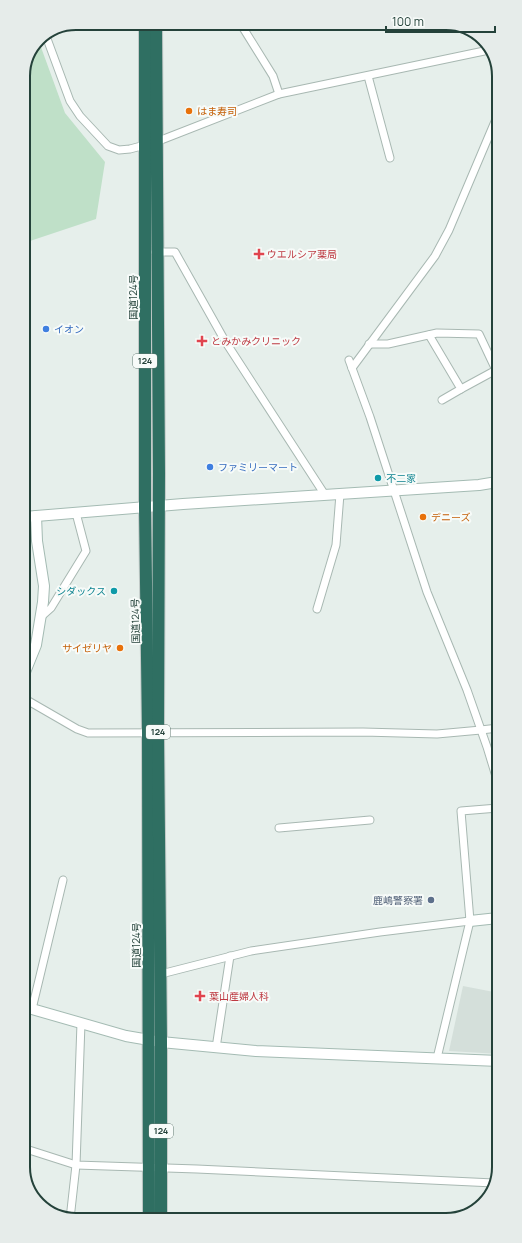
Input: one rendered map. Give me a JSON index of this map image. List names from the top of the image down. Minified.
{"streets":{"highway":["国道124号","124"]},"places":{"other":["はま寿司","イオン","ファミリーマート","不二家","デニーズ","シダックス","サイゼリヤ","鹿嶋警察署"],"health":["ウエルシア薬局","とみかみクリニック","葉山産婦人科"]},"scale_bar":"100 m"}
